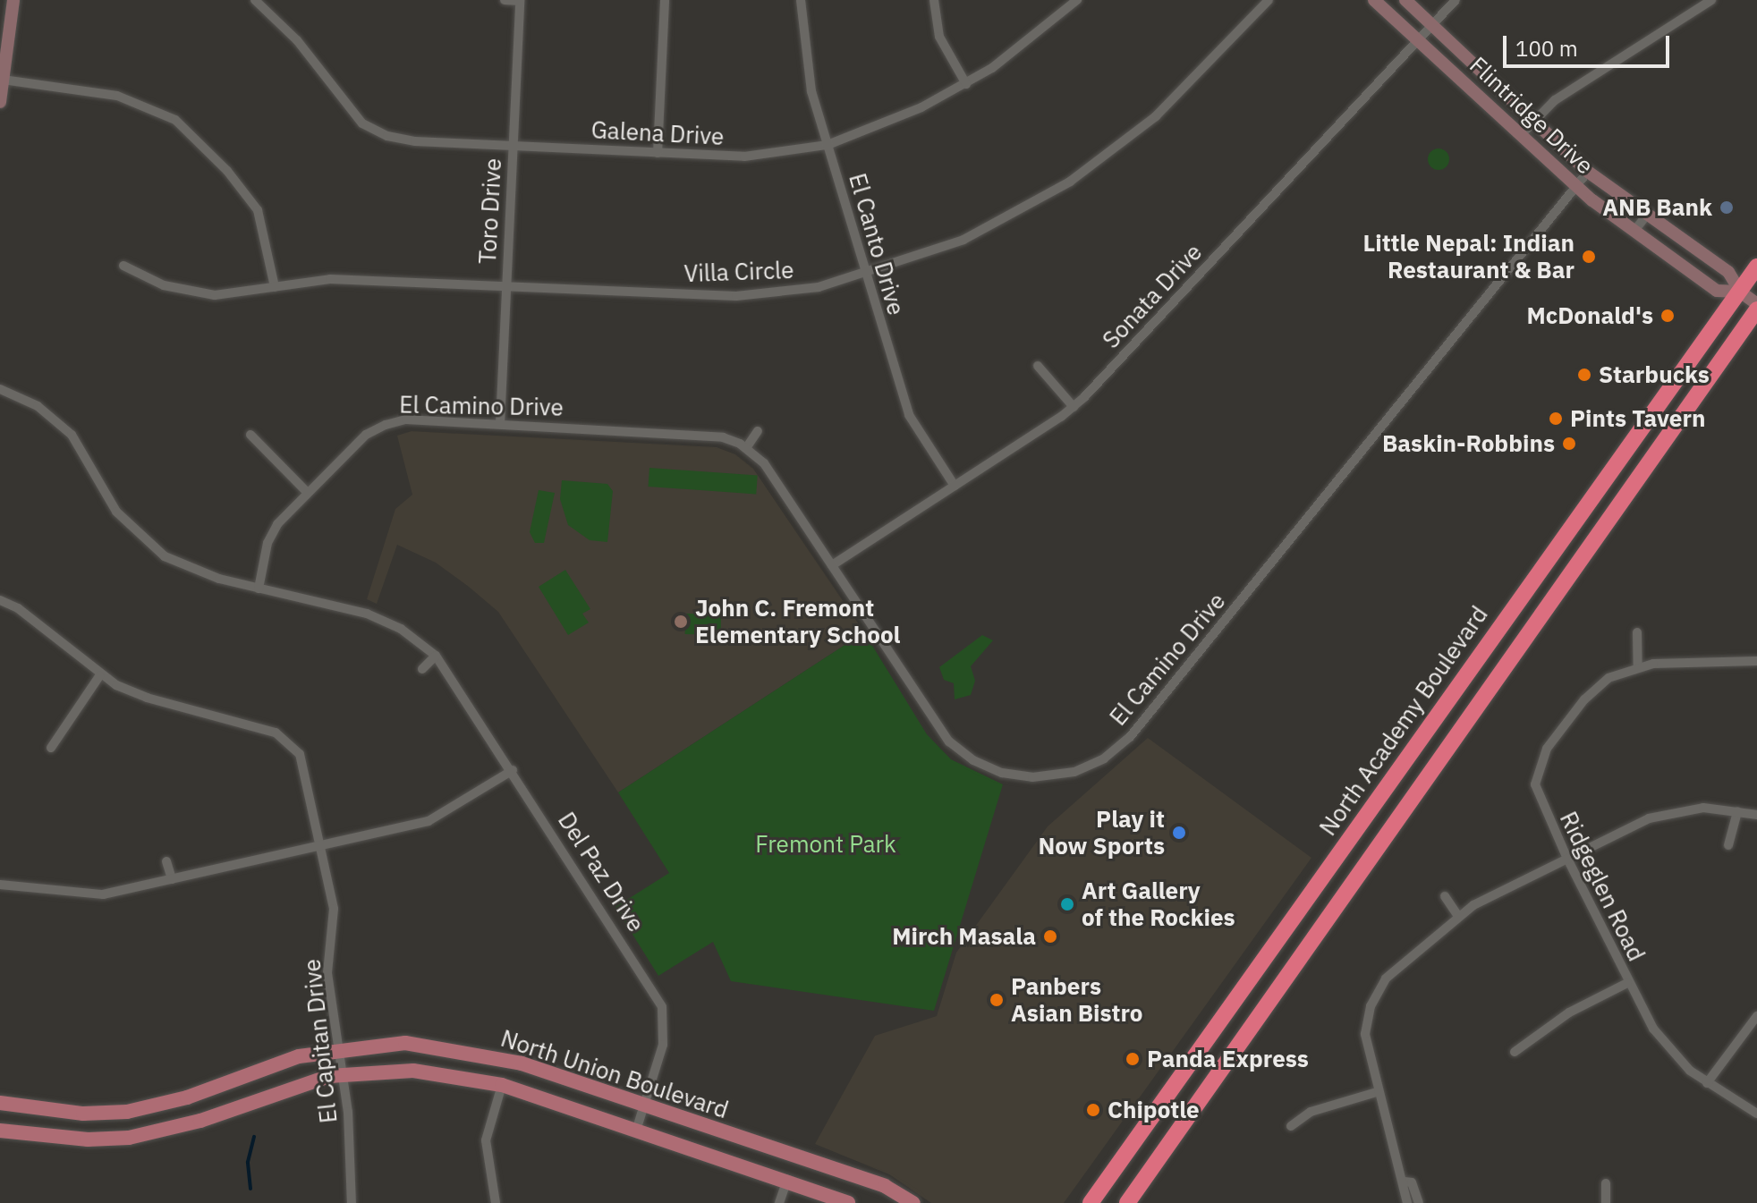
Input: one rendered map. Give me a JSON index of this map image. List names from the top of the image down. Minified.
{"streets":{"highway":["North Academy Boulevard"],"main road":["North Union Boulevard"],"street":["Flintridge Drive","Galena Drive","Toro Drive","El Canto Drive","Villa Circle","Sonata Drive","El Camino Drive","Del Paz Drive","Ridgeglen Road","El Capitan Drive"]},"crossings":[["Flintridge Drive","Sonata Drive"],["Flintridge Drive","El Camino Drive"],["Flintridge Drive","North Academy Boulevard"],["Galena Drive","Toro Drive"],["Galena Drive","El Canto Drive"],["Toro Drive","Villa Circle"],["Toro Drive","El Camino Drive"],["El Canto Drive","Villa Circle"],["El Canto Drive","Sonata Drive"],["Sonata Drive","El Camino Drive"],["El Camino Drive","Del Paz Drive"],["Del Paz Drive","North Union Boulevard"],["El Capitan Drive","North Union Boulevard"]],"parks":["Fremont Park"],"places":["ANB Bank","Little Nepal: Indian Restaurant & Bar","McDonald's","Starbucks","Pints Tavern","Baskin-Robbins","John C. Fremont Elementary School","Play it Now Sports","Art Gallery of the Rockies","Mirch Masala","Panbers Asian Bistro","Panda Express","Chipotle"],"scale_bar":"100 m"}
